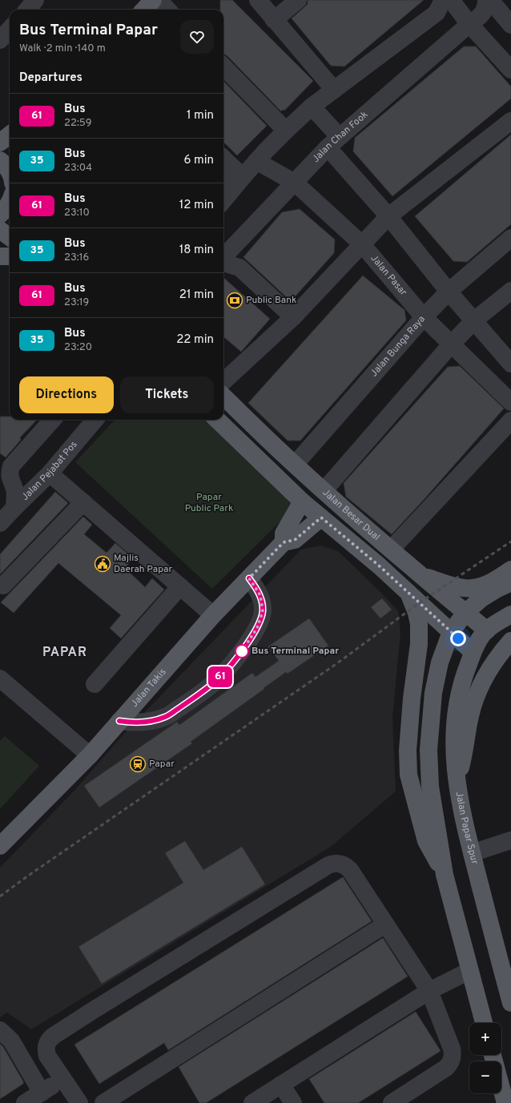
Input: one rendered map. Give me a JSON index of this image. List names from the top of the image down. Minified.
{"streets":{"main road":["Jalan Besar Dual","Jalan Takis","Jalan Papar Spur"],"street":["Jalan Chan Fook","Jalan Pasar","Jalan Bunga Raya","Jalan Pejabat Pos"]},"crossings":[["Jalan Chan Fook","Jalan Pasar"],["Jalan Pasar","Jalan Bunga Raya"],["Jalan Bunga Raya","Jalan Besar Dual"],["Jalan Besar Dual","Jalan Papar Spur"]],"districts":["PAPAR"],"parks":["Papar Public Park"],"places":{"bank":["Public Bank"],"public building":["Majlis Daerah Papar"],"other":["Bus Terminal Papar"],"station":["Papar"]},"lines":["bus line 61"],"page":{"on_map":"61","heading":[["Bus Terminal Papar","Walk · 2 min · 140 m"],"Departures"],"list":[{"mark":"61","name":"Bus","note":"22:59","value":"1 min"},{"mark":"35","name":"Bus","note":"23:04","value":"6 min"},{"mark":"61","name":"Bus","note":"23:10","value":"12 min"},{"mark":"35","name":"Bus","note":"23:16","value":"18 min"},{"mark":"61","name":"Bus","note":"23:19","value":"21 min"},{"mark":"35","name":"Bus","note":"23:20","value":"22 min"}],"buttons":["Directions","Tickets"],"map_buttons":["+","−"]}}
